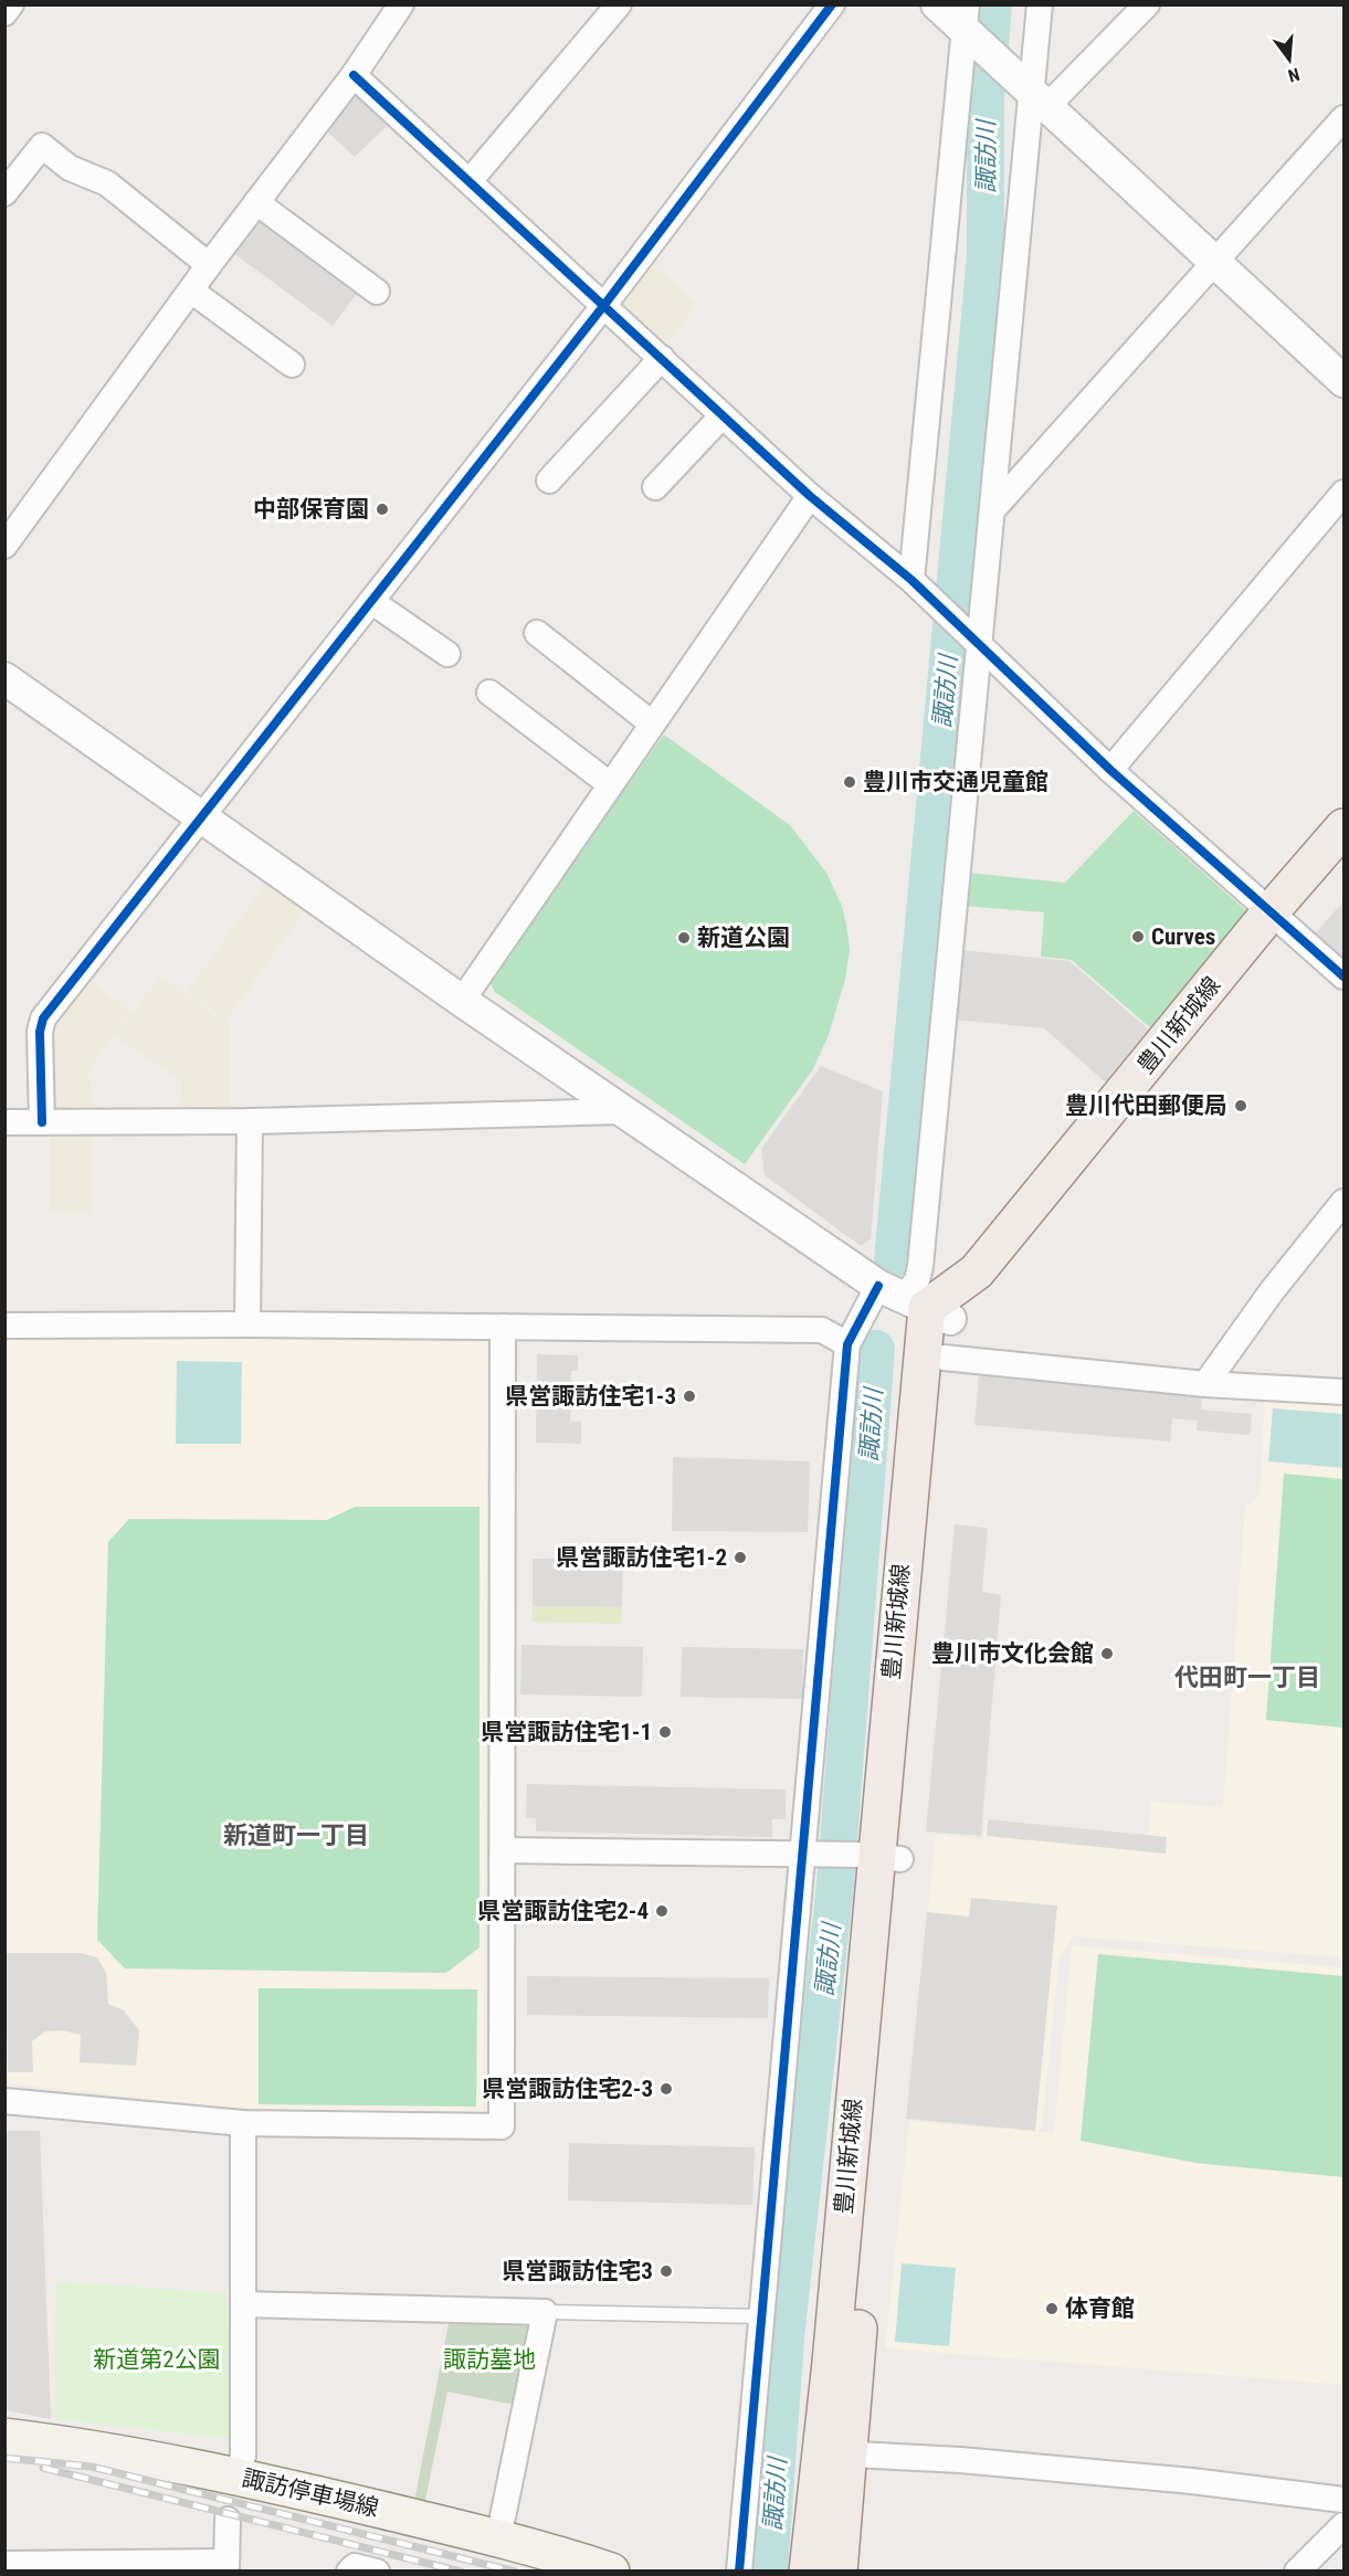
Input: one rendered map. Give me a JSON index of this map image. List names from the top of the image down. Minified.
{"streets":{"main road":["豊川新城線","諏訪停車場線"]},"districts":["代田町一丁目","新道町一丁目"],"water":["諏訪川"],"parks":["新道第2公園","諏訪墓地"],"places":["中部保育園","豊川市交通児童館","Curves","新道公園","豊川代田郵便局","県営諏訪住宅1-3","県営諏訪住宅1-2","豊川市文化会館","県営諏訪住宅1-1","県営諏訪住宅2-4","県営諏訪住宅2-3","県営諏訪住宅3","体育館"],"north":"bottom"}
